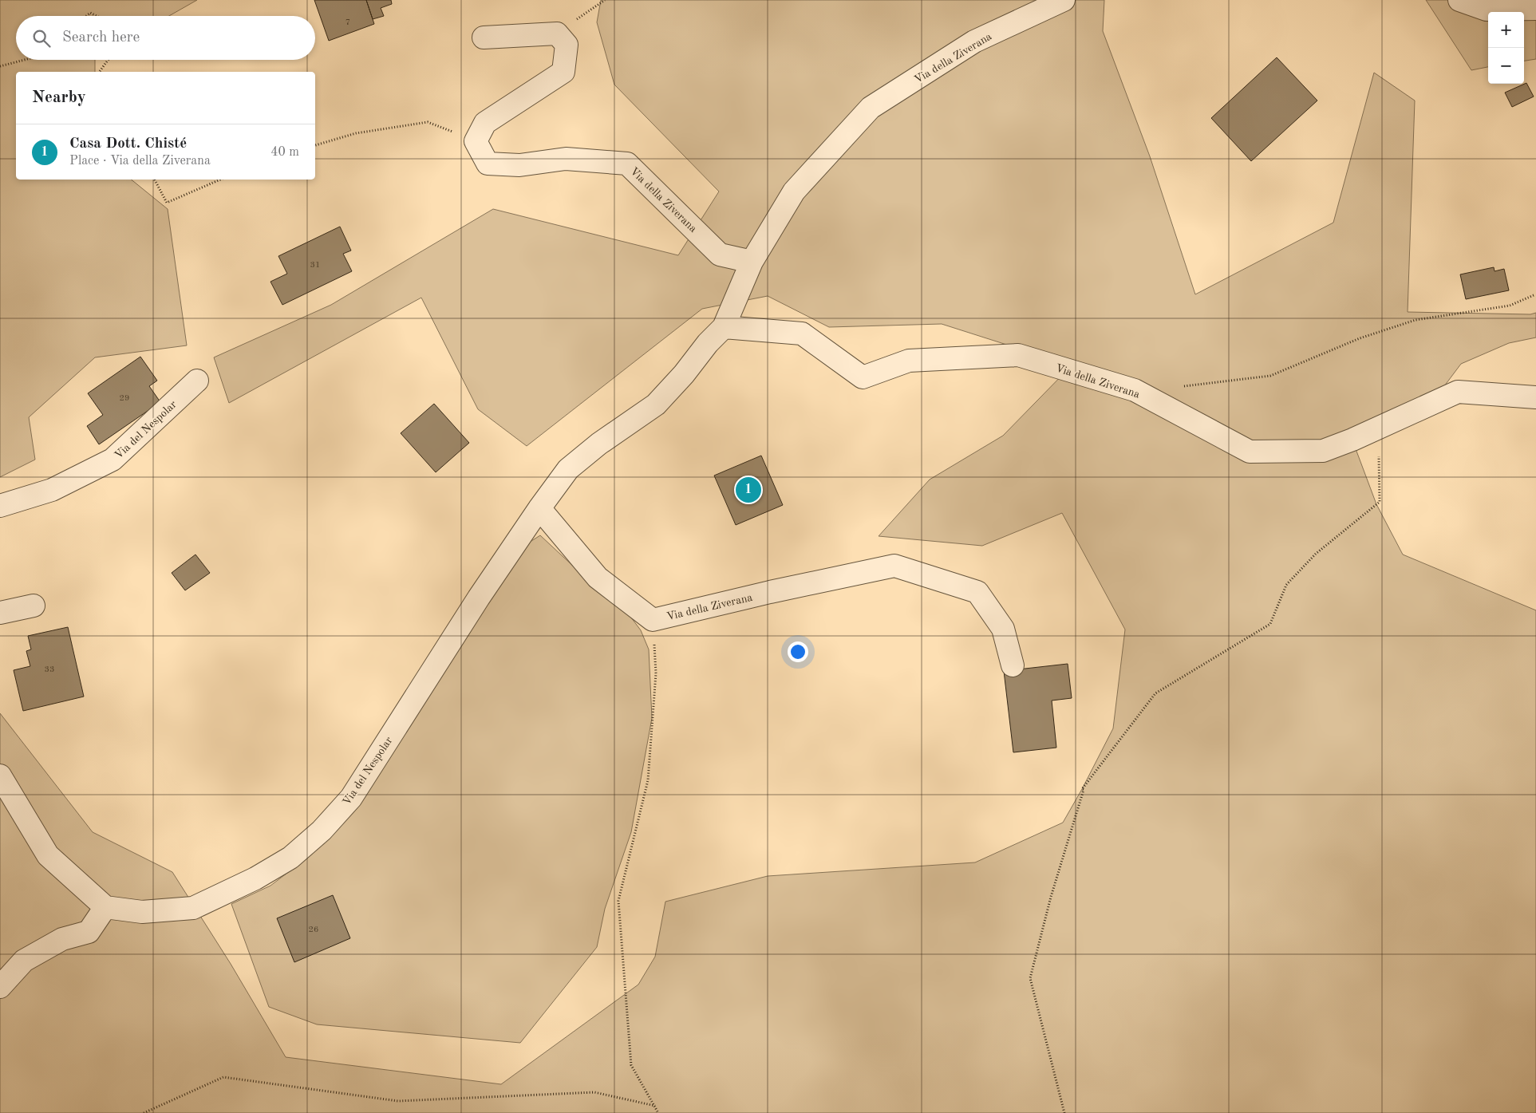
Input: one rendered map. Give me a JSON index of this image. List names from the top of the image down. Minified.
{"streets":{"street":["Via della Ziverana","Via del Nespolar"]},"crossings":[["Via della Ziverana","Via del Nespolar"]],"house_numbers":["7","31","29","33","26"],"page":{"map_buttons":["+","−"],"search":"Search here","heading":"Nearby","list":[{"mark":"1","name":"Casa Dott. Chisté","note":"Place · Via della Ziverana","value":"40 m"}],"pins":"1"}}
